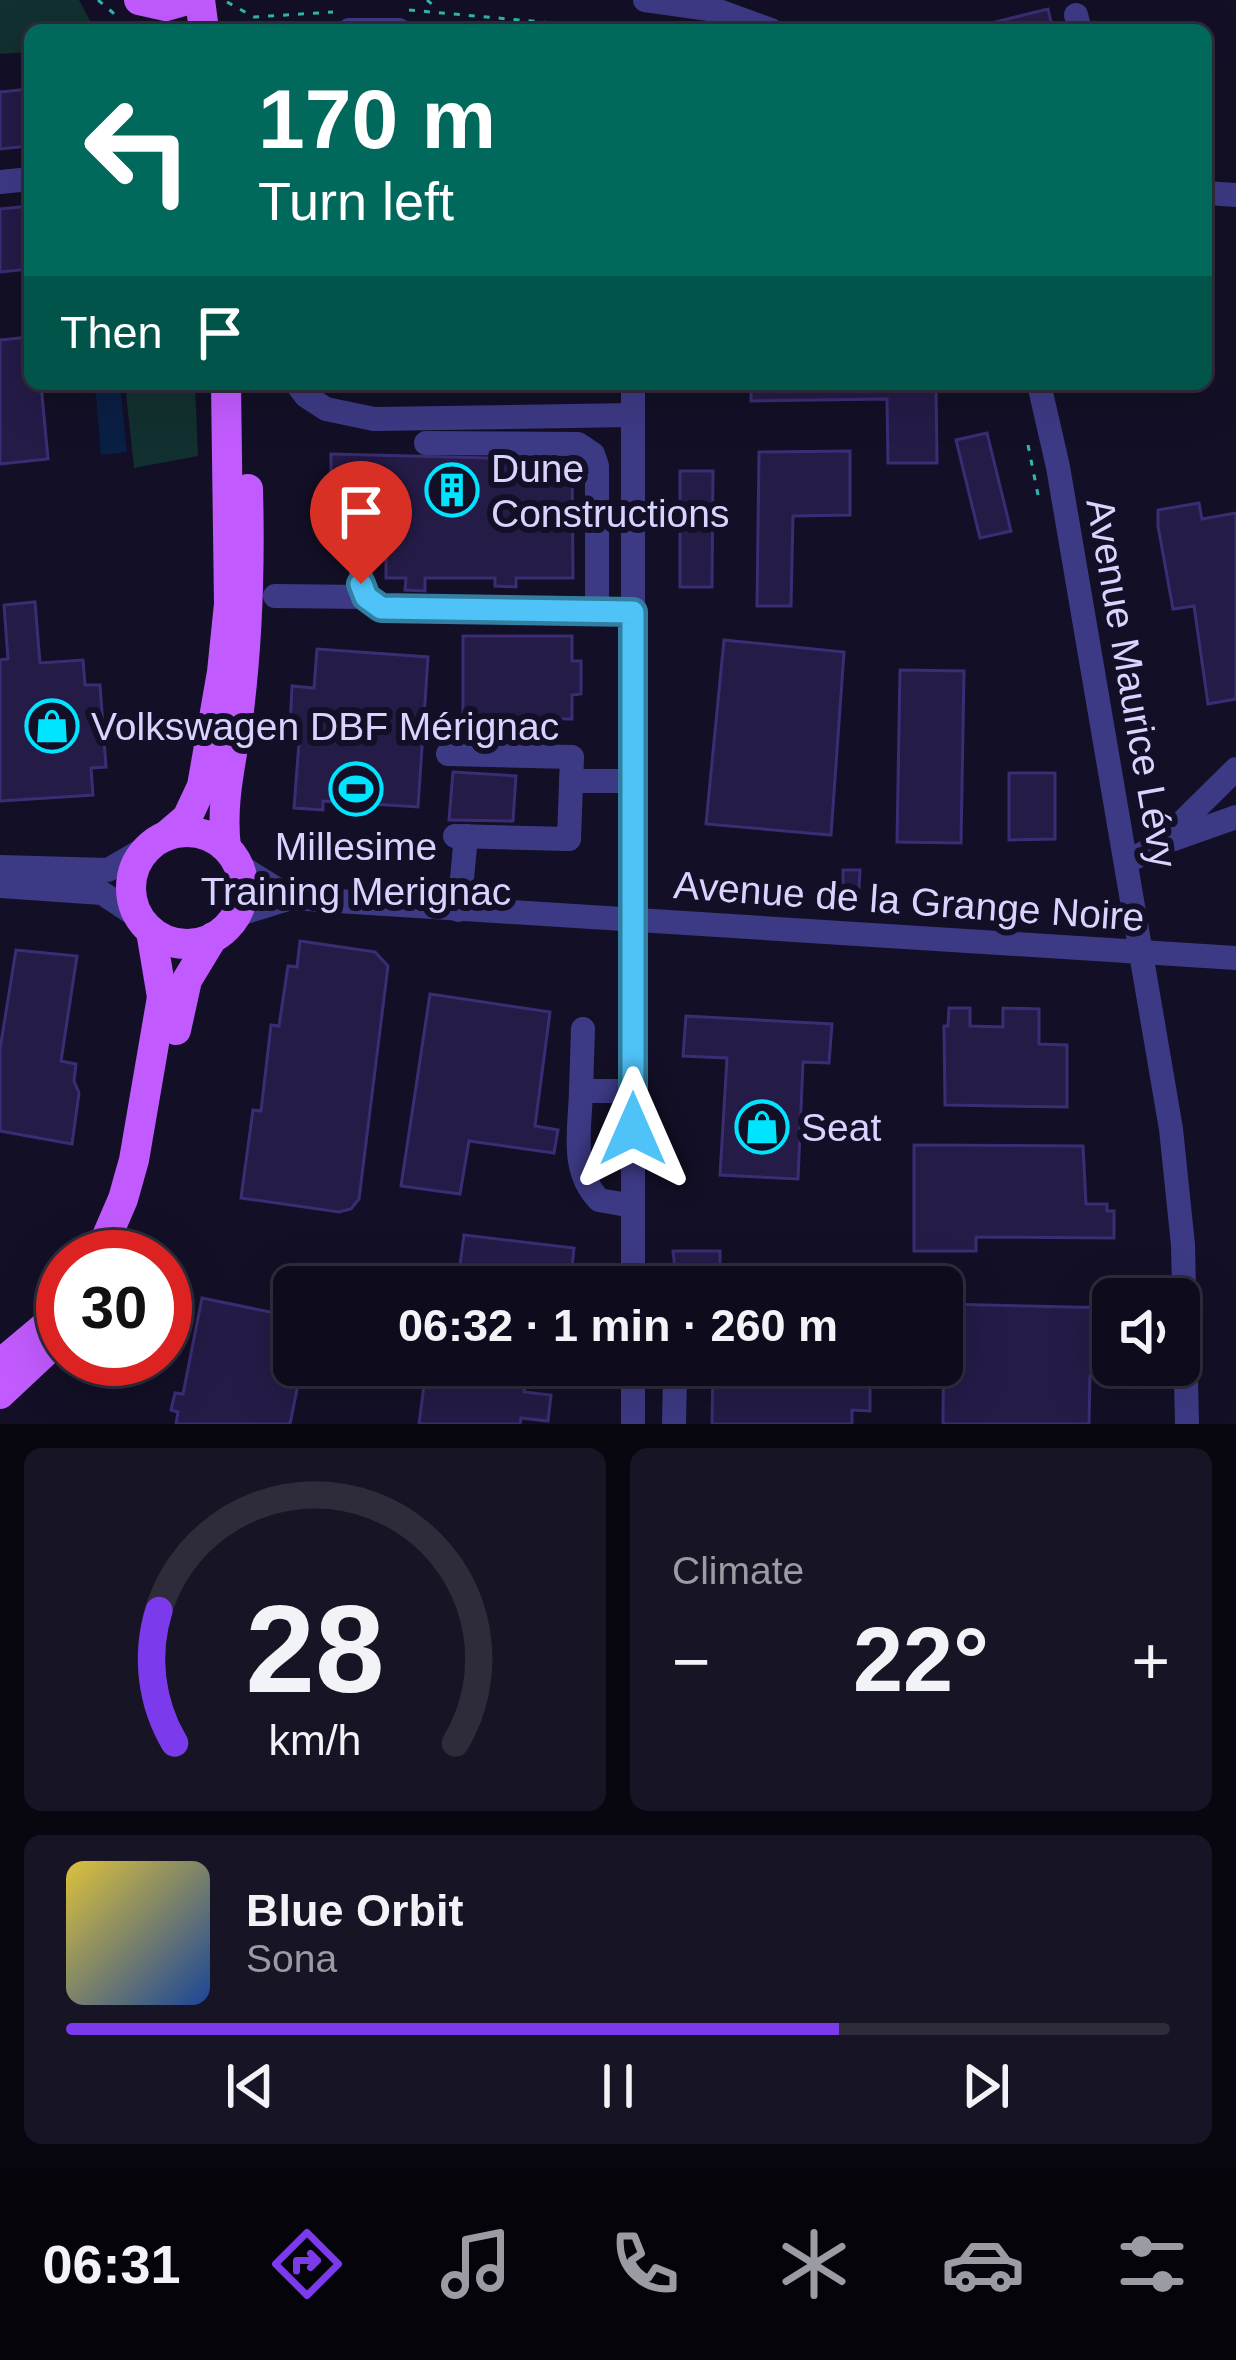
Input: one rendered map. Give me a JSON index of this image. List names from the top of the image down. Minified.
{"streets":{"street":["Avenue Maurice Lévy","Avenue de la Grange Noire"]},"crossings":[["Avenue Maurice Lévy","Avenue de la Grange Noire"]],"places":{"building":["Dune Constructions"],"shop":["Volkswagen DBF Mérignac","Seat"],"sports":["Millesime Training Merignac"]},"page":{"turn":["170 m","Turn left"],"then":"Then","limit":"30","trip":"06:32 · 1 min · 260 m","tile":"Climate","heat":["−","22°","+"],"song":["Blue Orbit","Sona"],"tabs":"06:31","gauge":["28","km/h"]}}
